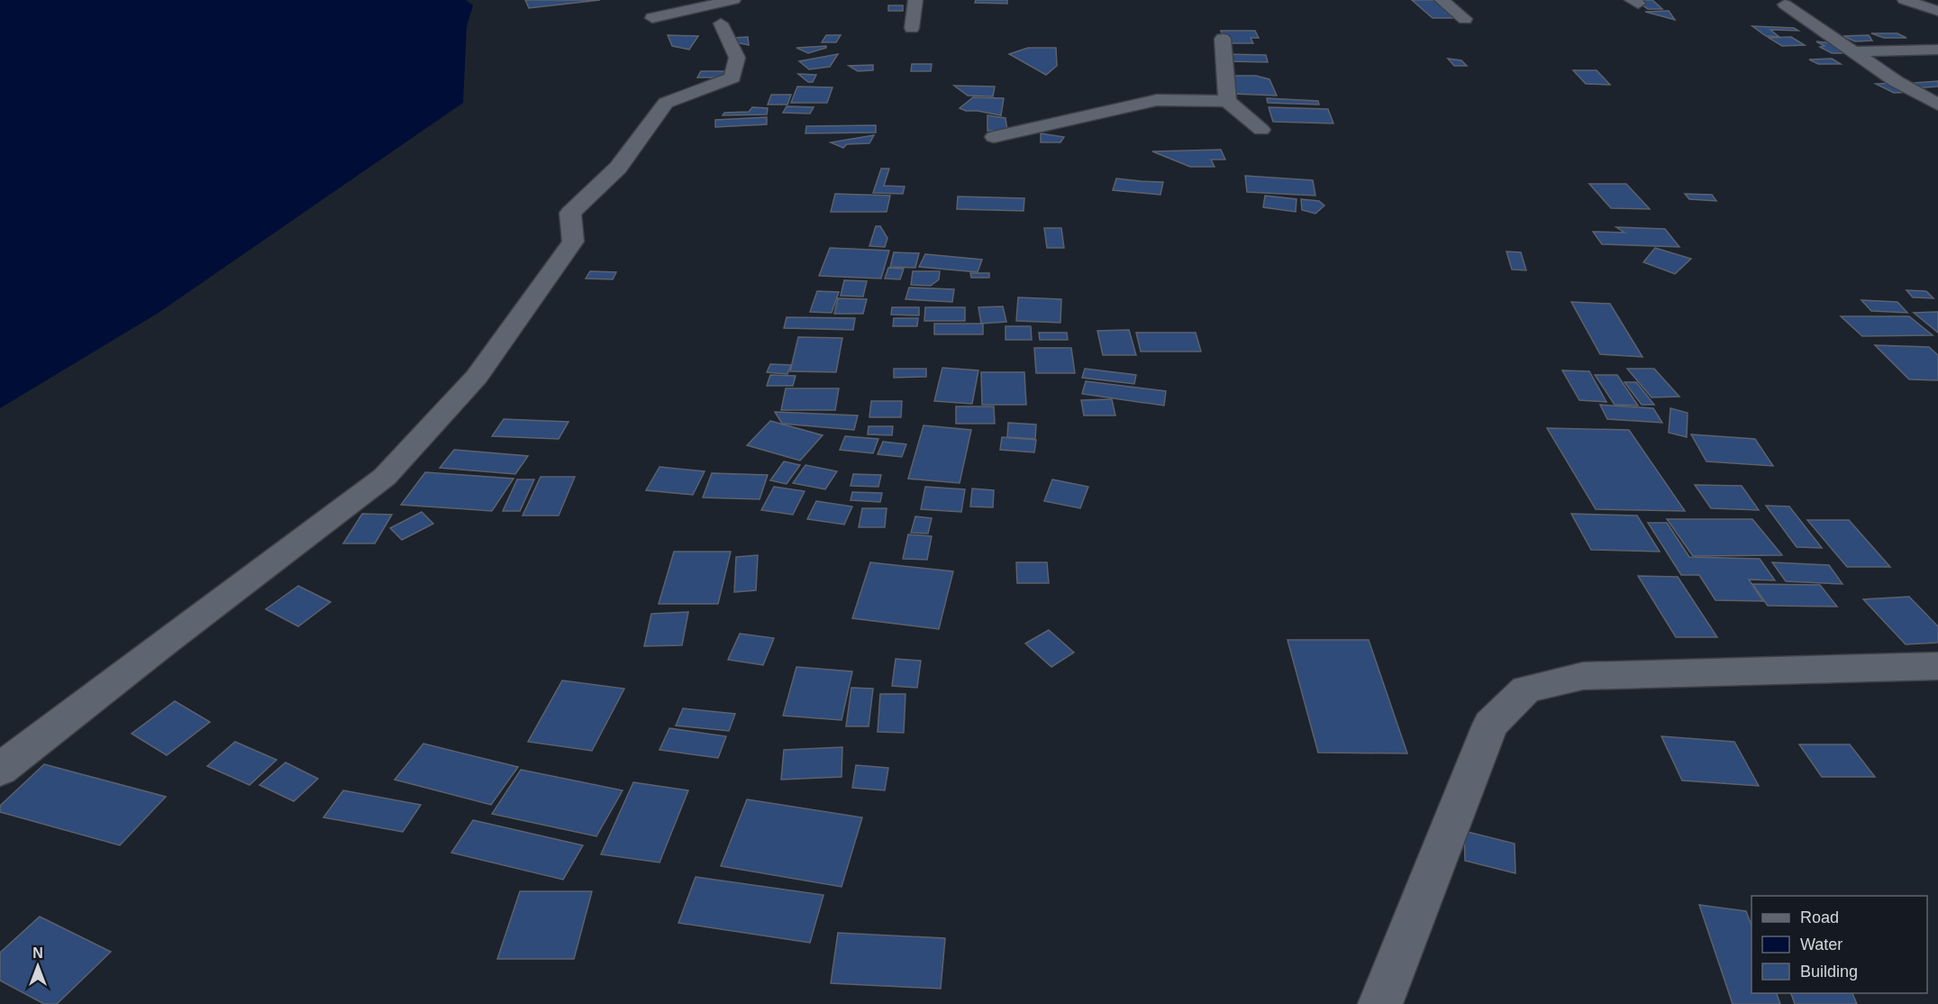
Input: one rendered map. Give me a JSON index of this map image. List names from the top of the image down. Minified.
{"legend":["Road","Water","Building"],"north":"top"}
